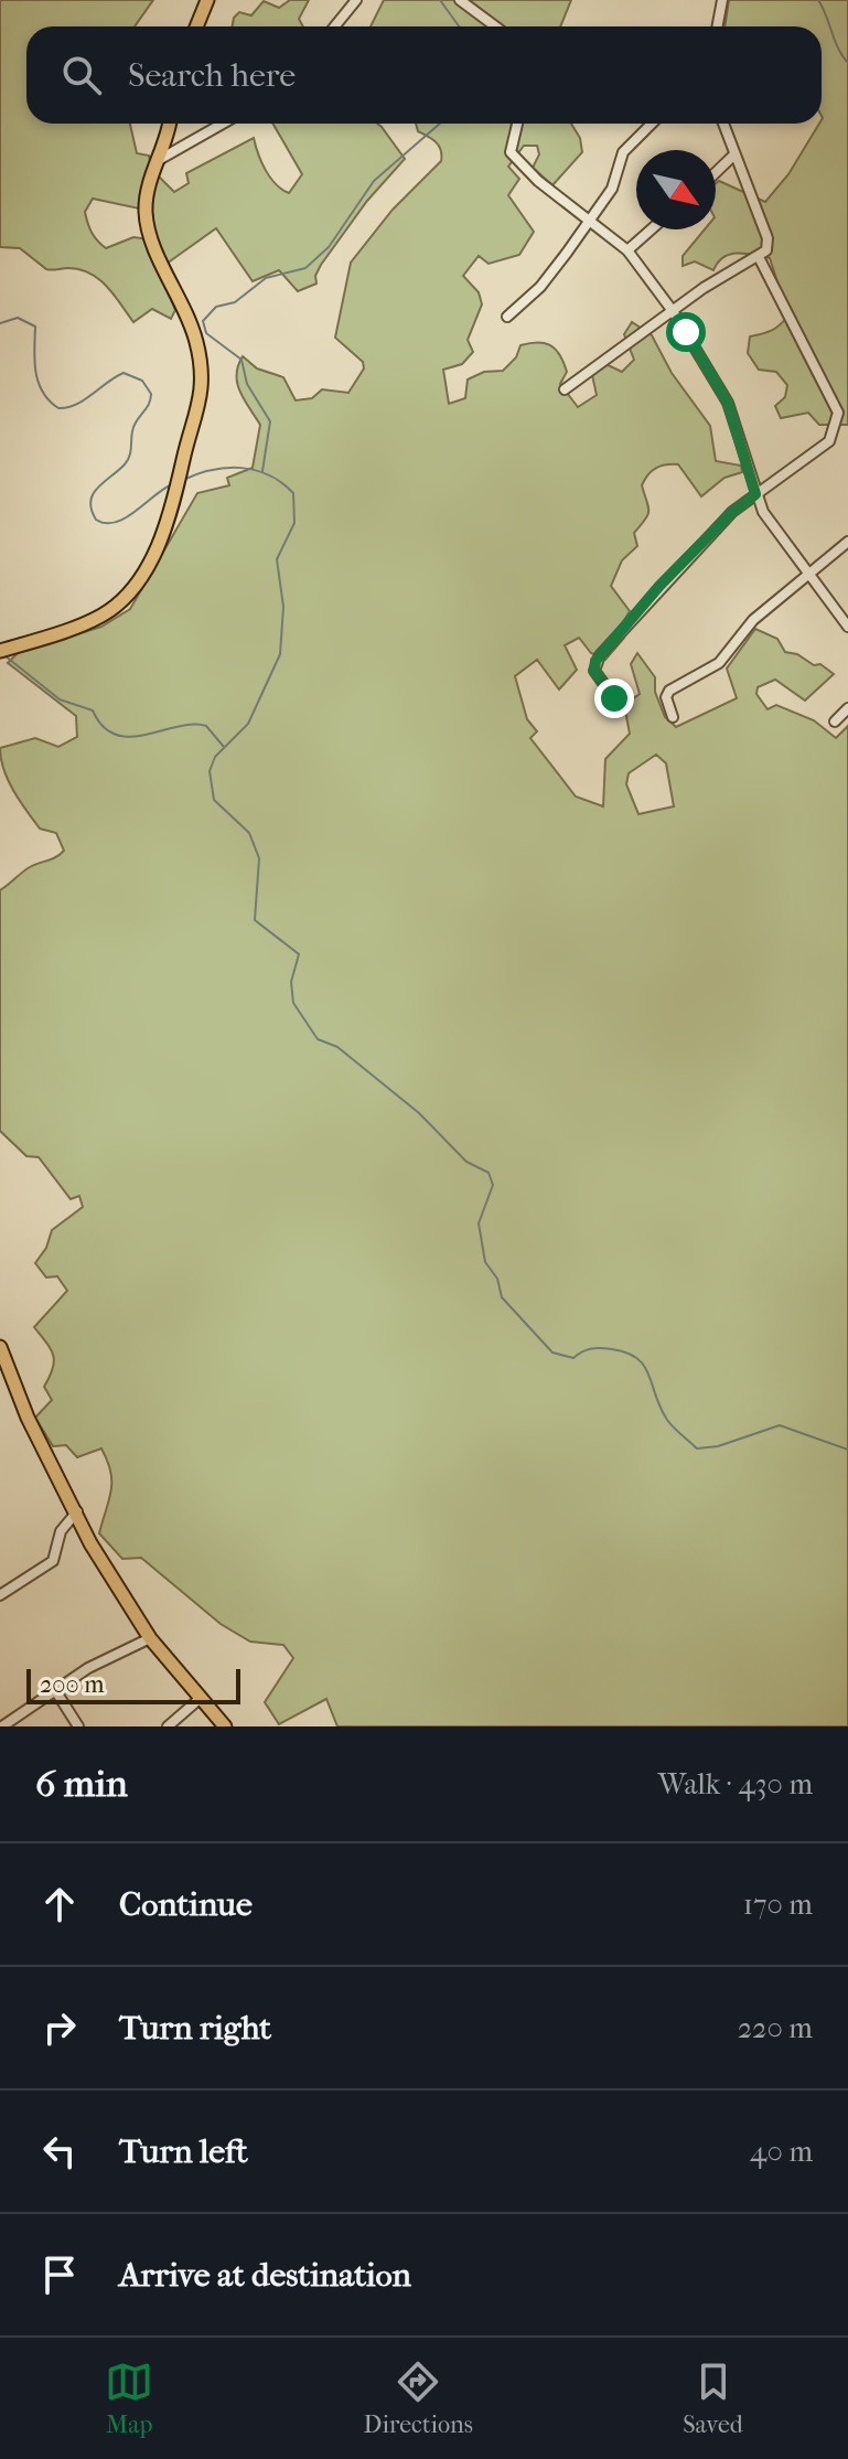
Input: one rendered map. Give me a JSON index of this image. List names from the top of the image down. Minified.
{"scale_bar":"200 m","north":"bottom right","page":{"search":"Search here","scale":"200 m","heading":["6 min","Walk · 430 m"],"list":[["Continue","170 m"],["Turn right","220 m"],["Turn left","40 m"],"Arrive at destination"],"nav":["Map","Directions","Saved"]}}
